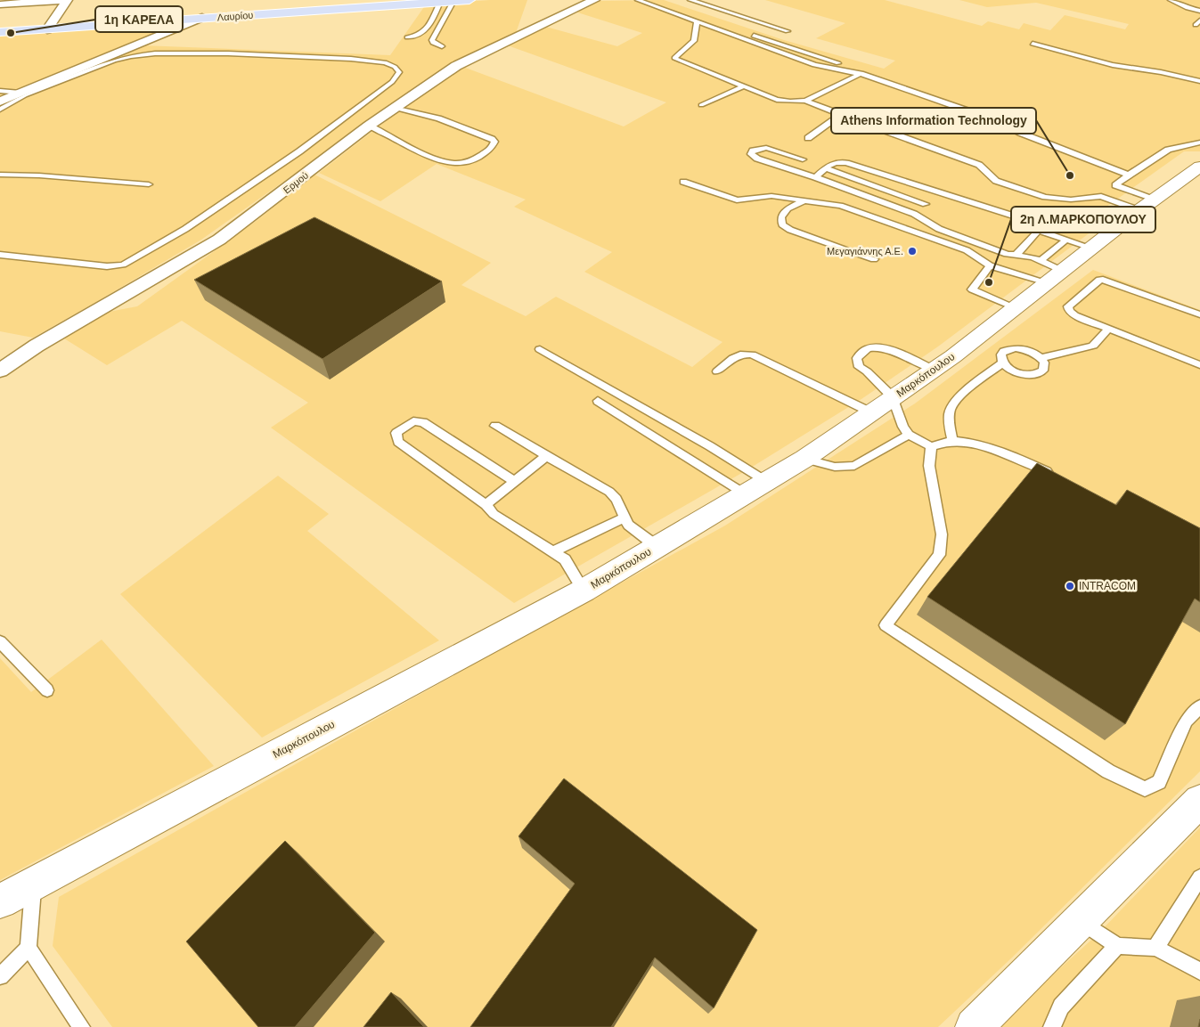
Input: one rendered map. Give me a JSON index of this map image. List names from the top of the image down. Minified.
{"streets":{"main road":["Λαυρίου","Μαρκόπουλου"],"street":["Ερμού"]},"places":["1η ΚΑΡΕΛΑ","Athens Information Technology","Μεγαγιάννης Α.Ε.","2η Λ.ΜΑΡΚΟΠΟΥΛΟΥ","INTRACOM"]}
